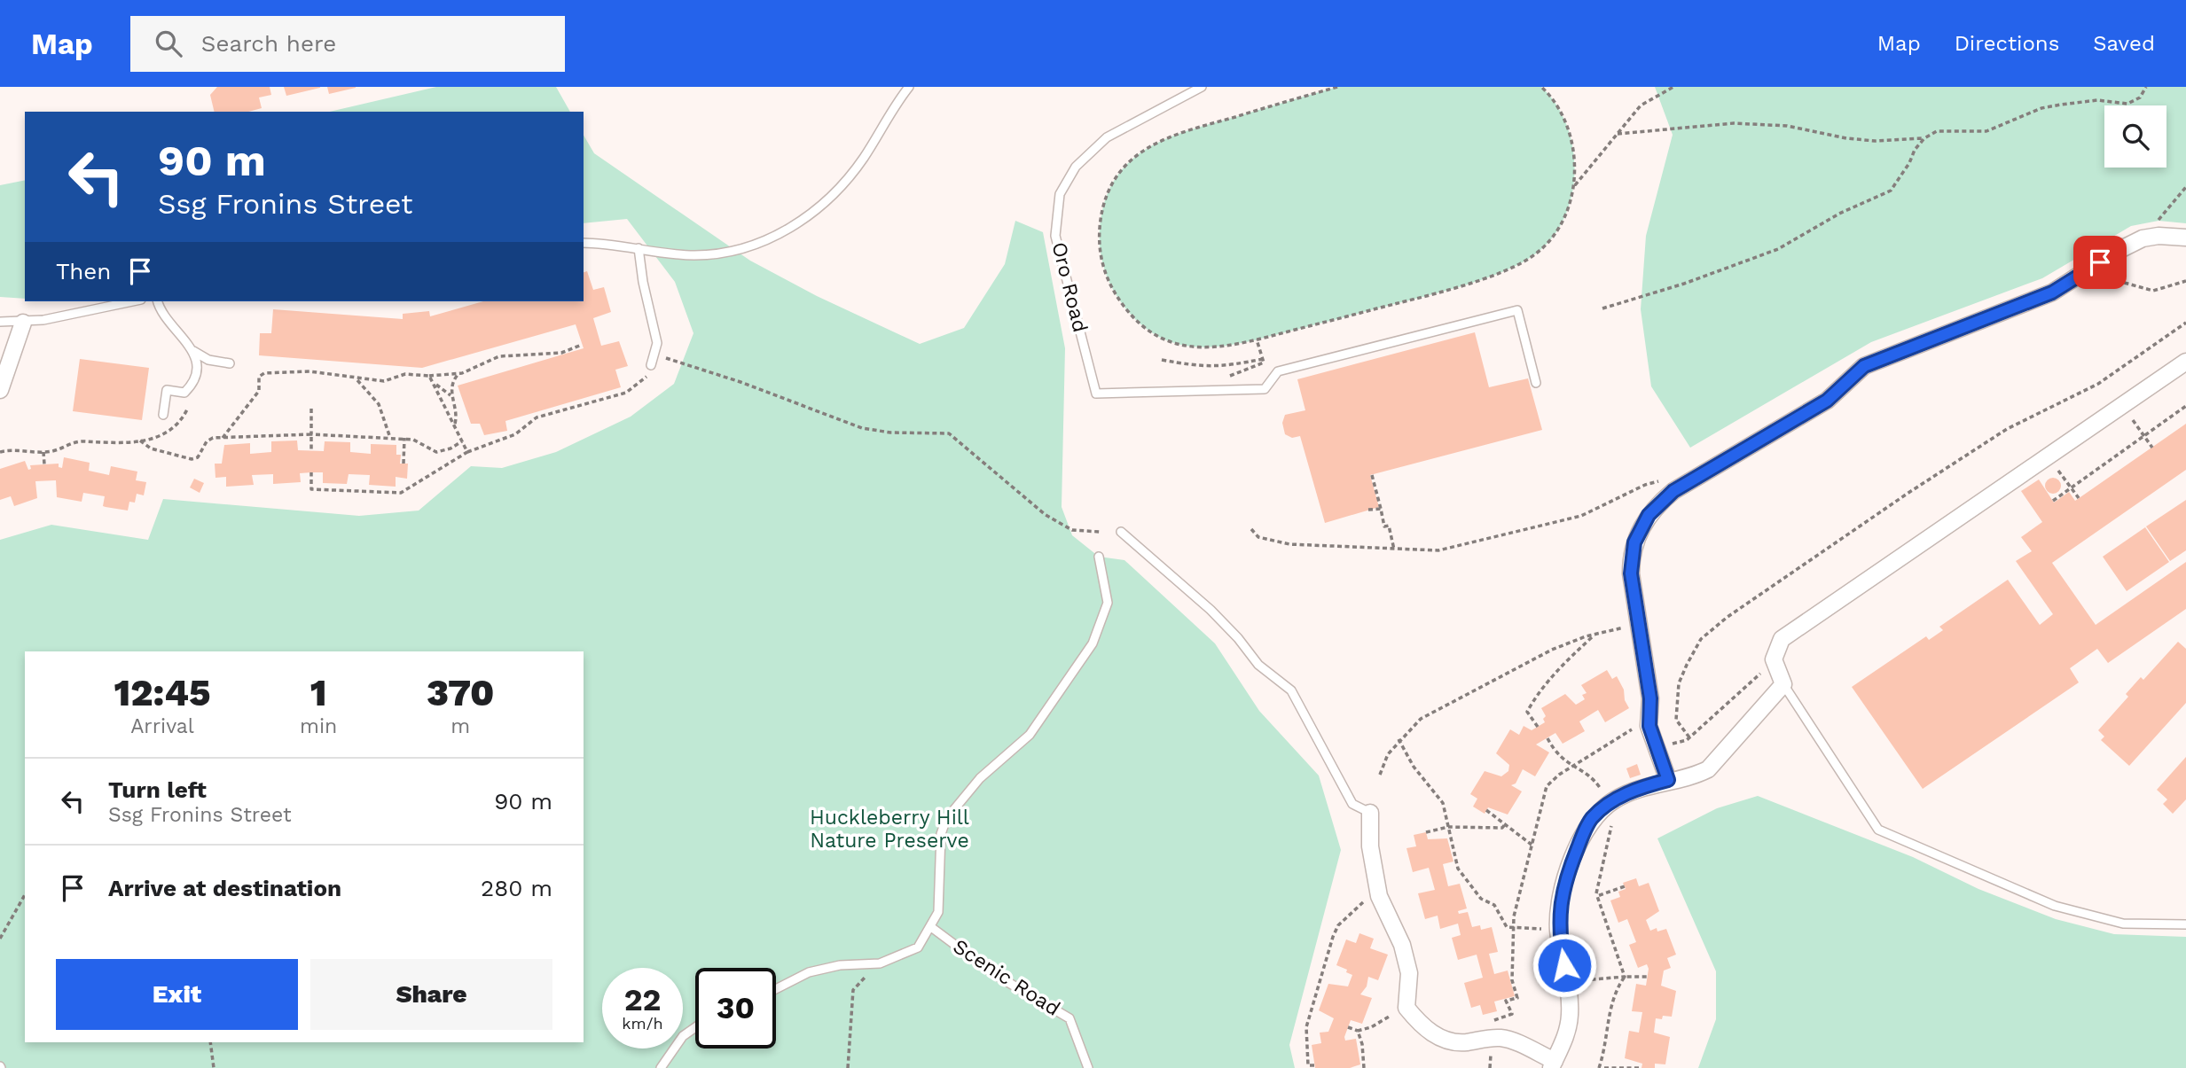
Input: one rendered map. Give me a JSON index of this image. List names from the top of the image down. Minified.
{"streets":{"lane":["Oro Road","Scenic Road"]},"parks":["Huckleberry Hill Nature Preserve"],"page":{"header":"Map","search":"Search here","nav":["Map","Directions","Saved"],"turn":["90 m","Ssg Fronins Street"],"then":"Then","eta":["12:45","Arrival","1","min","370","m"],"list":[{"name":"Turn left","note":"Ssg Fronins Street","value":"90 m"},{"name":"Arrive at destination","value":"280 m"}],"buttons":["Exit","Share"],"speed":"22 km/h","limit":"30"}}
